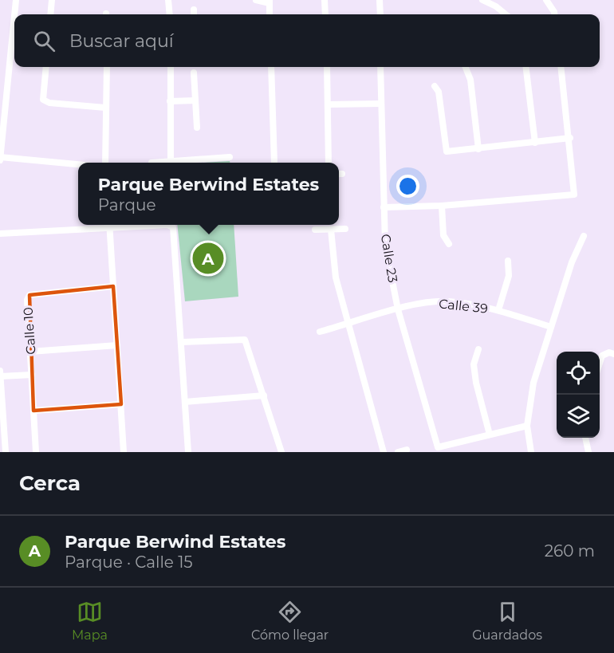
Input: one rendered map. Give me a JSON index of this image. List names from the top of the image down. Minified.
{"streets":{"street":["Calle 23","Calle 39","Calle 10"]},"crossings":[["Calle 23","Calle 39"]],"page":{"search":"Buscar aquí","popup":["Parque Berwind Estates","Parque"],"pins":"A","heading":"Cerca","list":[{"mark":"A","name":"Parque Berwind Estates","note":"Parque · Calle 15","value":"260 m"}],"nav":["Mapa","Cómo llegar","Guardados"]}}
